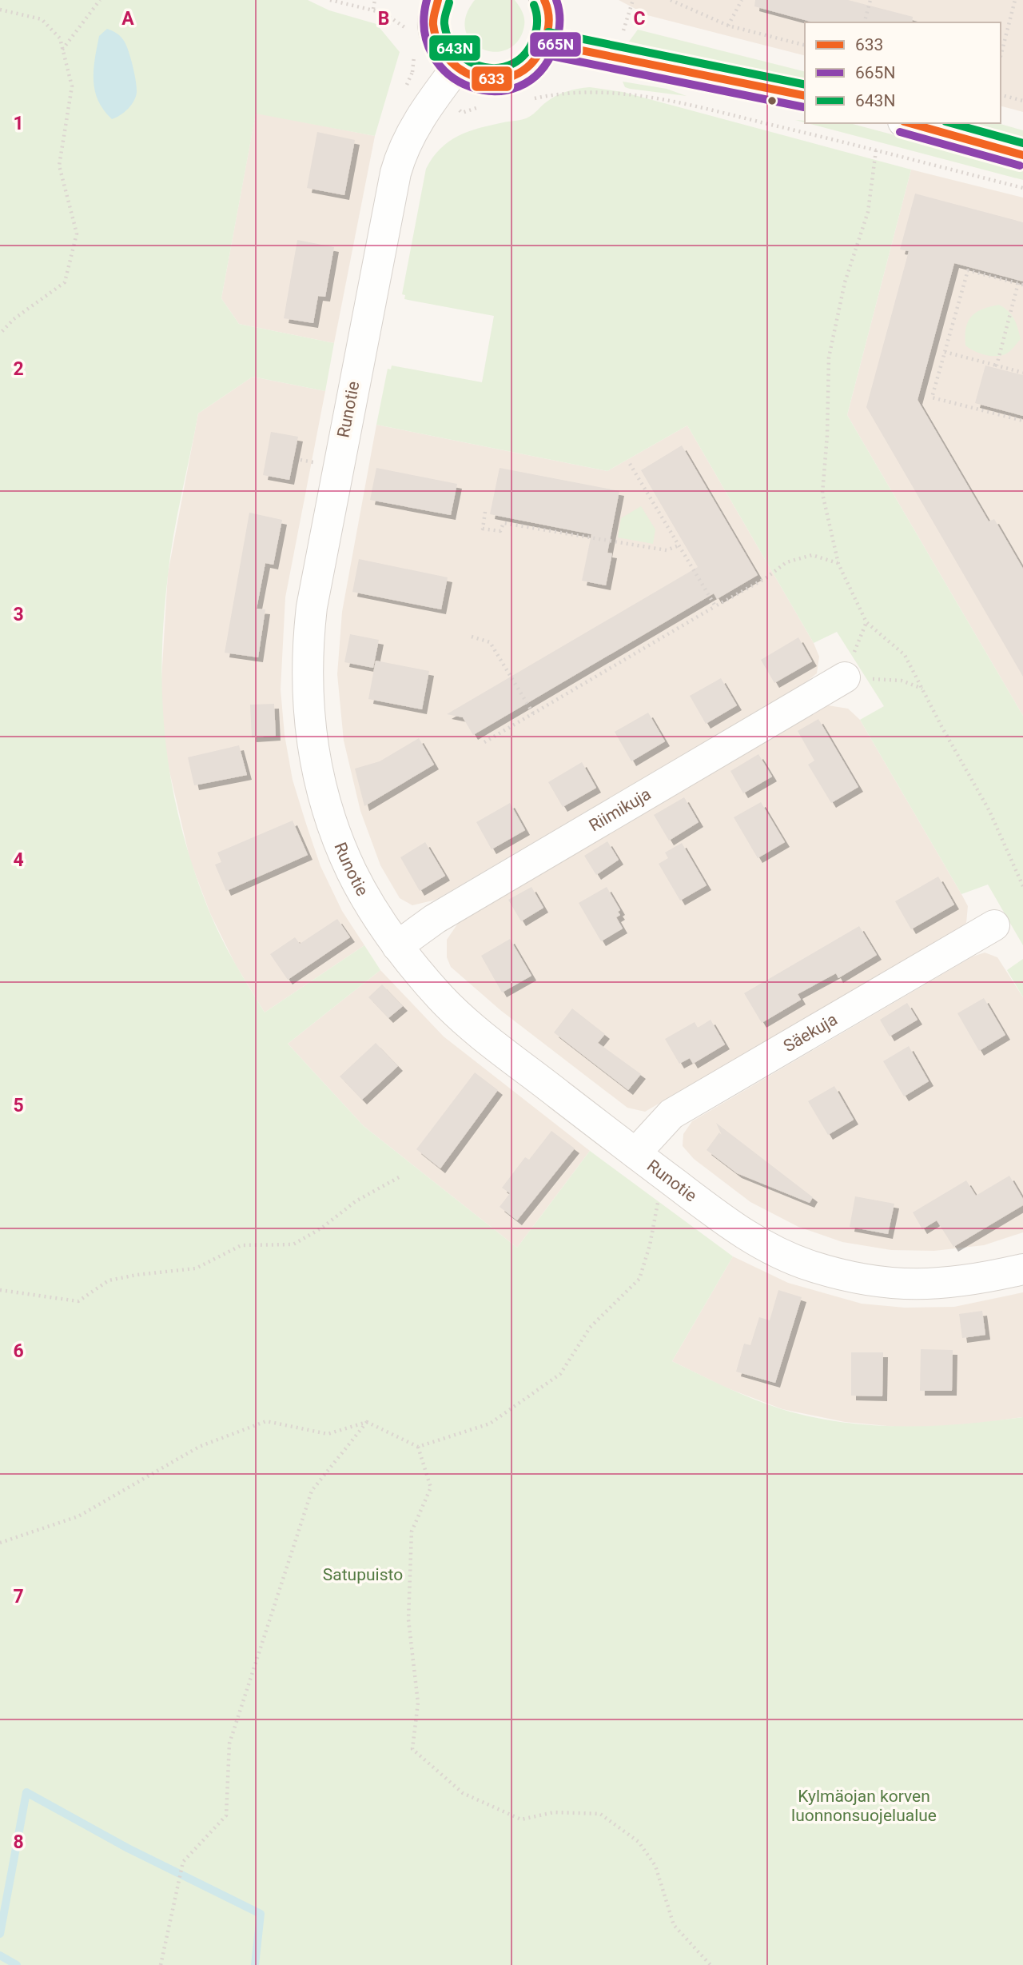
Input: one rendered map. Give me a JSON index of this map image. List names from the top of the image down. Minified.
{"streets":{"street":["Runotie","Riimikuja","Säekuja"]},"crossings":[["Runotie","Riimikuja"],["Runotie","Säekuja"]],"parks":["Satupuisto","Kylmäojan korven luonnonsuojelualue"],"lines":["transit line 633","transit line 665N","transit line 643N"],"legend":["633","665N","643N"],"grid":{"columns":["A","B","C"],"rows":["1","2","3","4","5","6","7","8"]}}
